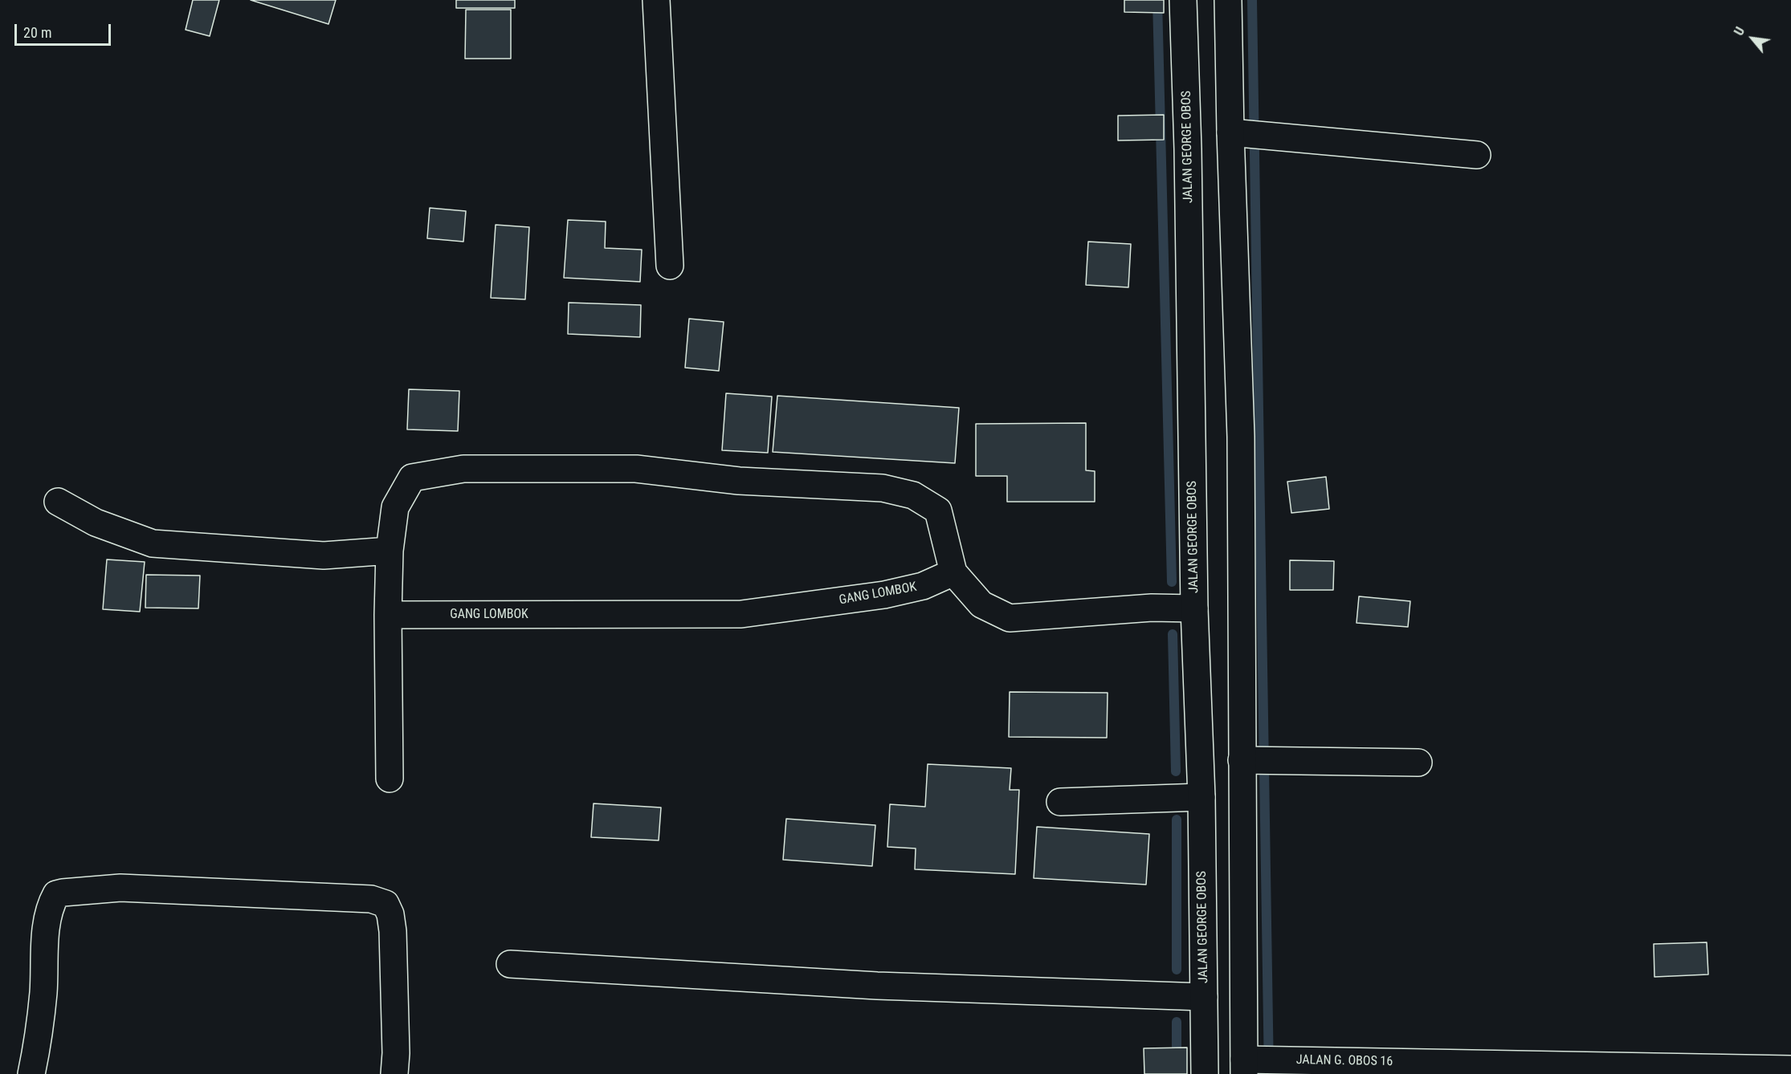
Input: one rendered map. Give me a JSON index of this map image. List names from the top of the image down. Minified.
{"streets":{"street":["JALAN GEORGE OBOS","GANG LOMBOK","JALAN G. OBOS 16"]},"scale_bar":"20 m","north":"top left"}
